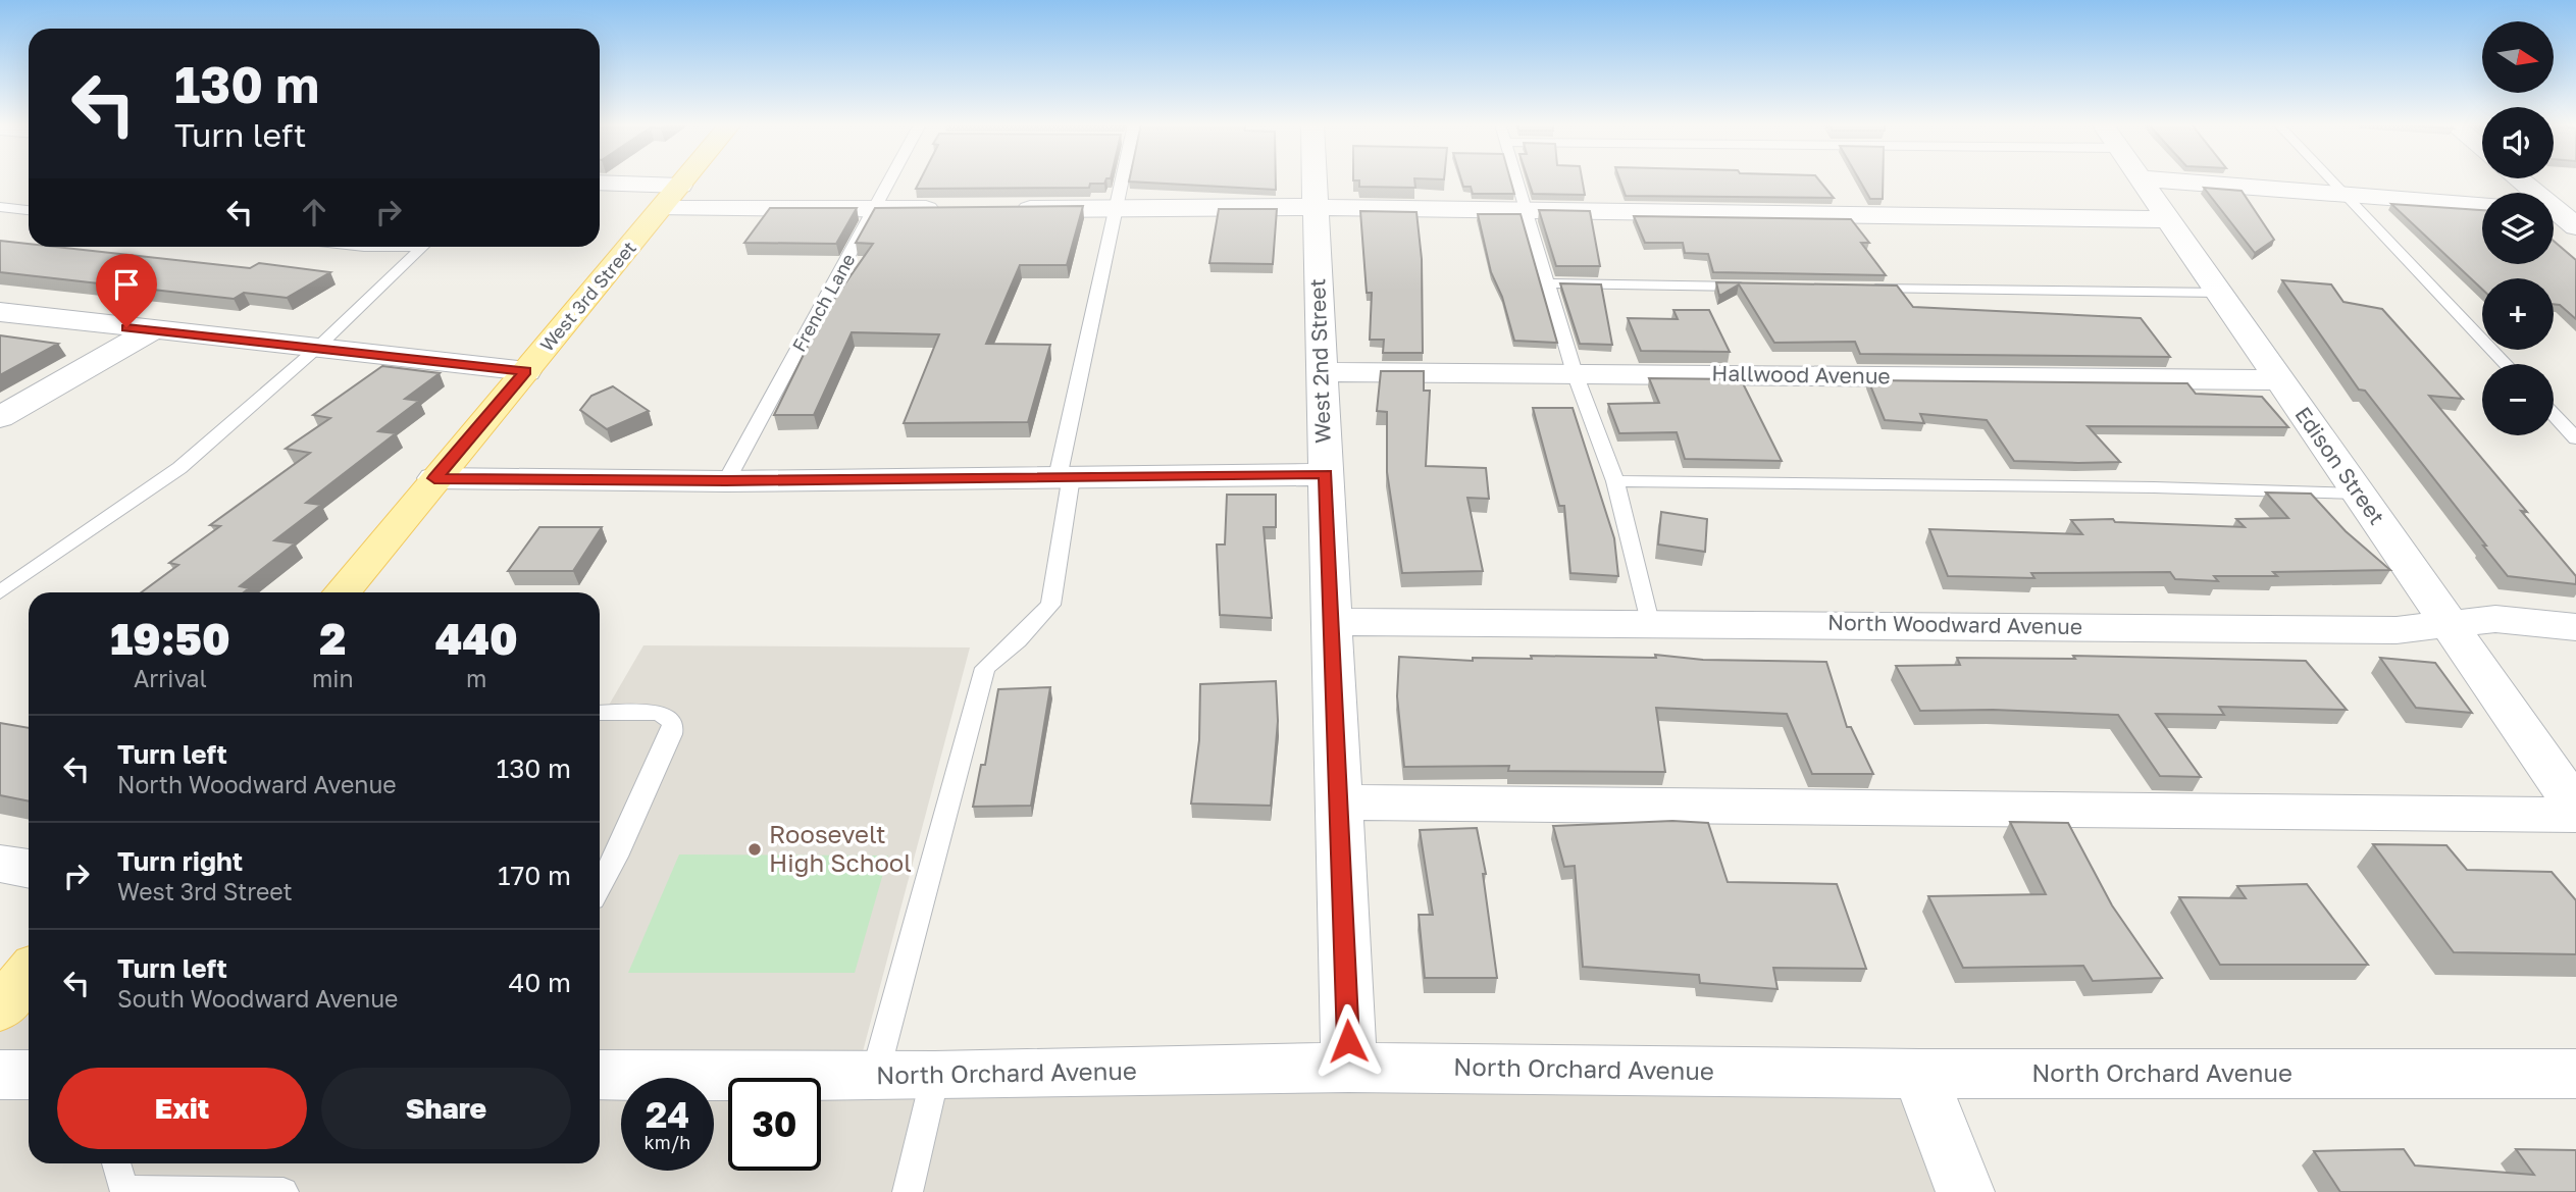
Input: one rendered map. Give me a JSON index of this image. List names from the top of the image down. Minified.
{"streets":{"main road":["West 3rd Street"],"street":["West 2nd Street","Hallwood Avenue","Edison Street","North Woodward Avenue","North Orchard Avenue"],"lane":["French Lane"]},"crossings":[["West 2nd Street","Hallwood Avenue"],["West 2nd Street","North Woodward Avenue"],["West 2nd Street","North Orchard Avenue"],["Hallwood Avenue","Edison Street"],["Edison Street","North Woodward Avenue"]],"places":["Roosevelt High School"],"north":"right","page":{"map_buttons":["+","−"],"turn":["130 m","Turn left"],"eta":["19:50","Arrival","2","min","440","m"],"list":[{"name":"Turn left","note":"North Woodward Avenue","value":"130 m"},{"name":"Turn right","note":"West 3rd Street","value":"170 m"},{"name":"Turn left","note":"South Woodward Avenue","value":"40 m"}],"buttons":["Exit","Share"],"speed":"24 km/h","limit":"30"}}
